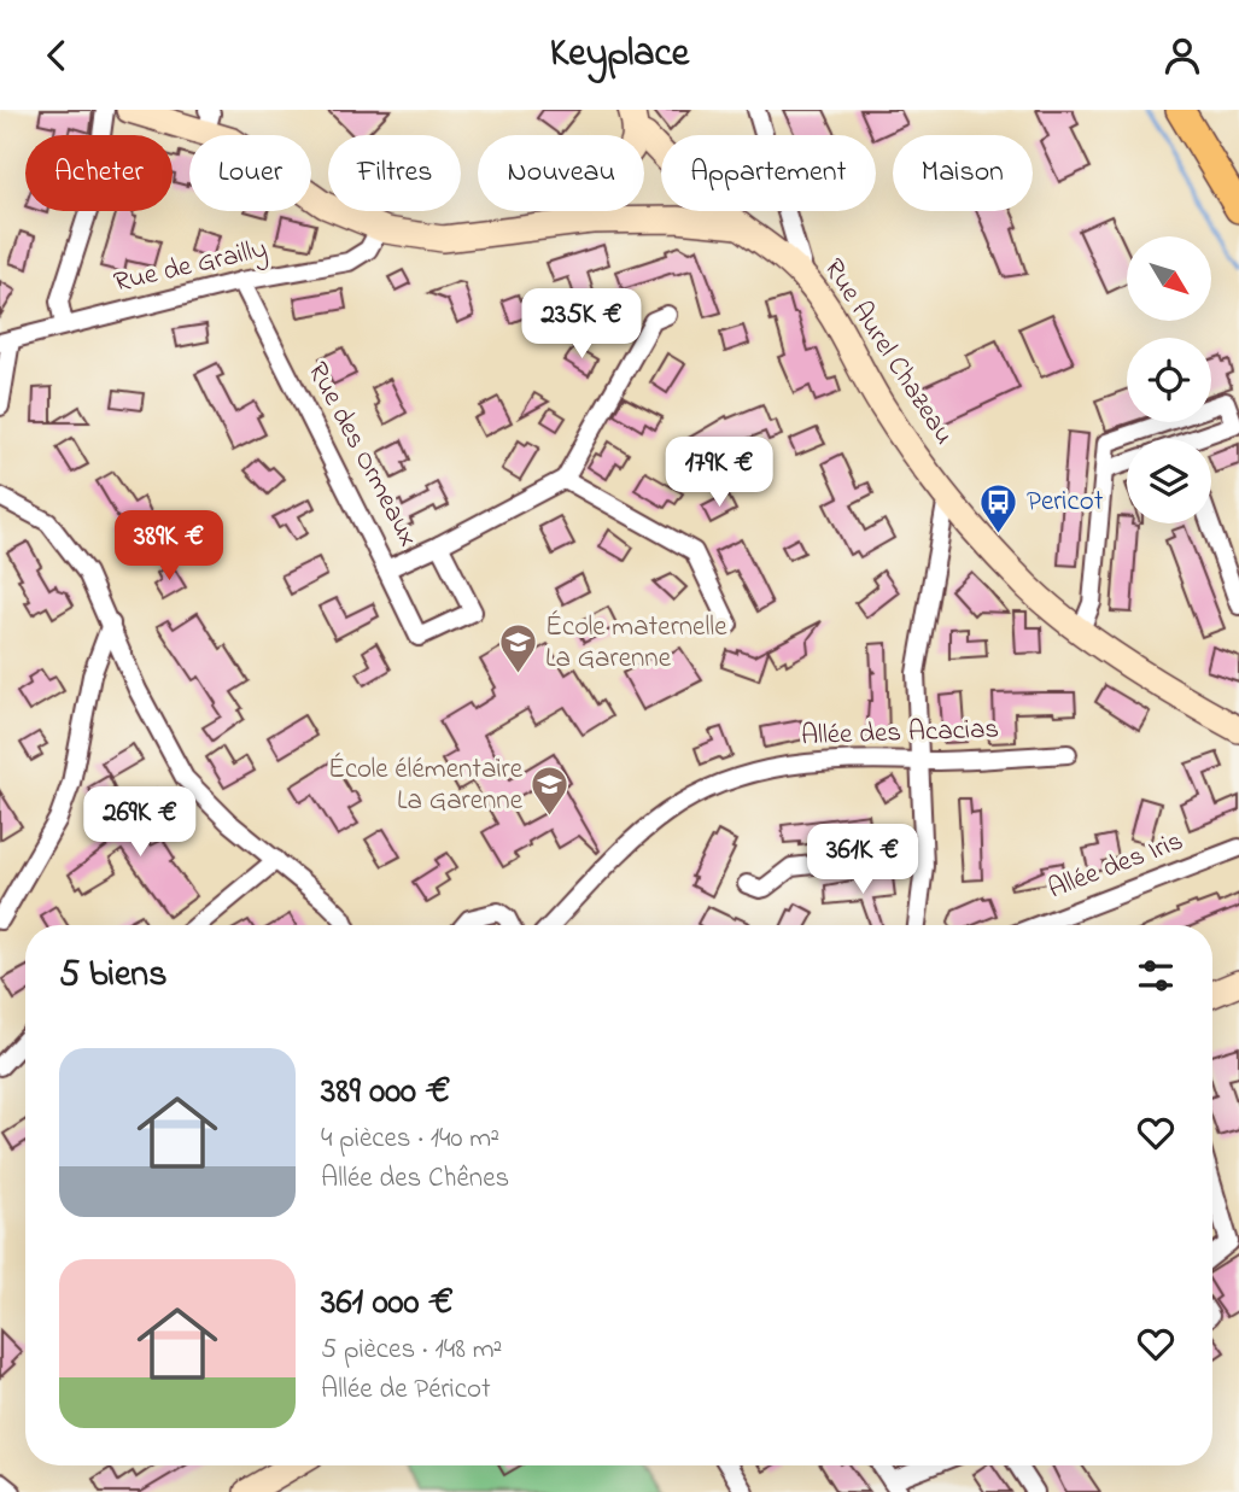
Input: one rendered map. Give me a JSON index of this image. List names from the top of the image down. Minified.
{"streets":{"street":["Rue de Grailly","Rue Aurel Chazeau","Rue des Ormeaux","Allée des Acacias","Allée des Iris"]},"crossings":[["Rue de Grailly","Rue des Ormeaux"]],"places":{"bus stop":["Pericot"],"school or university":["École maternelle La Garenne","École élémentaire La Garenne"]},"north":"bottom right","page":{"header":"Keyplace","chip":["Acheter","Louer","Filtres","Nouveau","Appartement","Maison"],"price":["235K €","179K €","389K €","269K €","361K €"],"heading":"5 biens","list":[{"name":"389 000 €","note":"4 pièces · 140 m² · Allée des Chênes"},{"name":"361 000 €","note":"5 pièces · 148 m² · Allée de Péricot"}]}}
